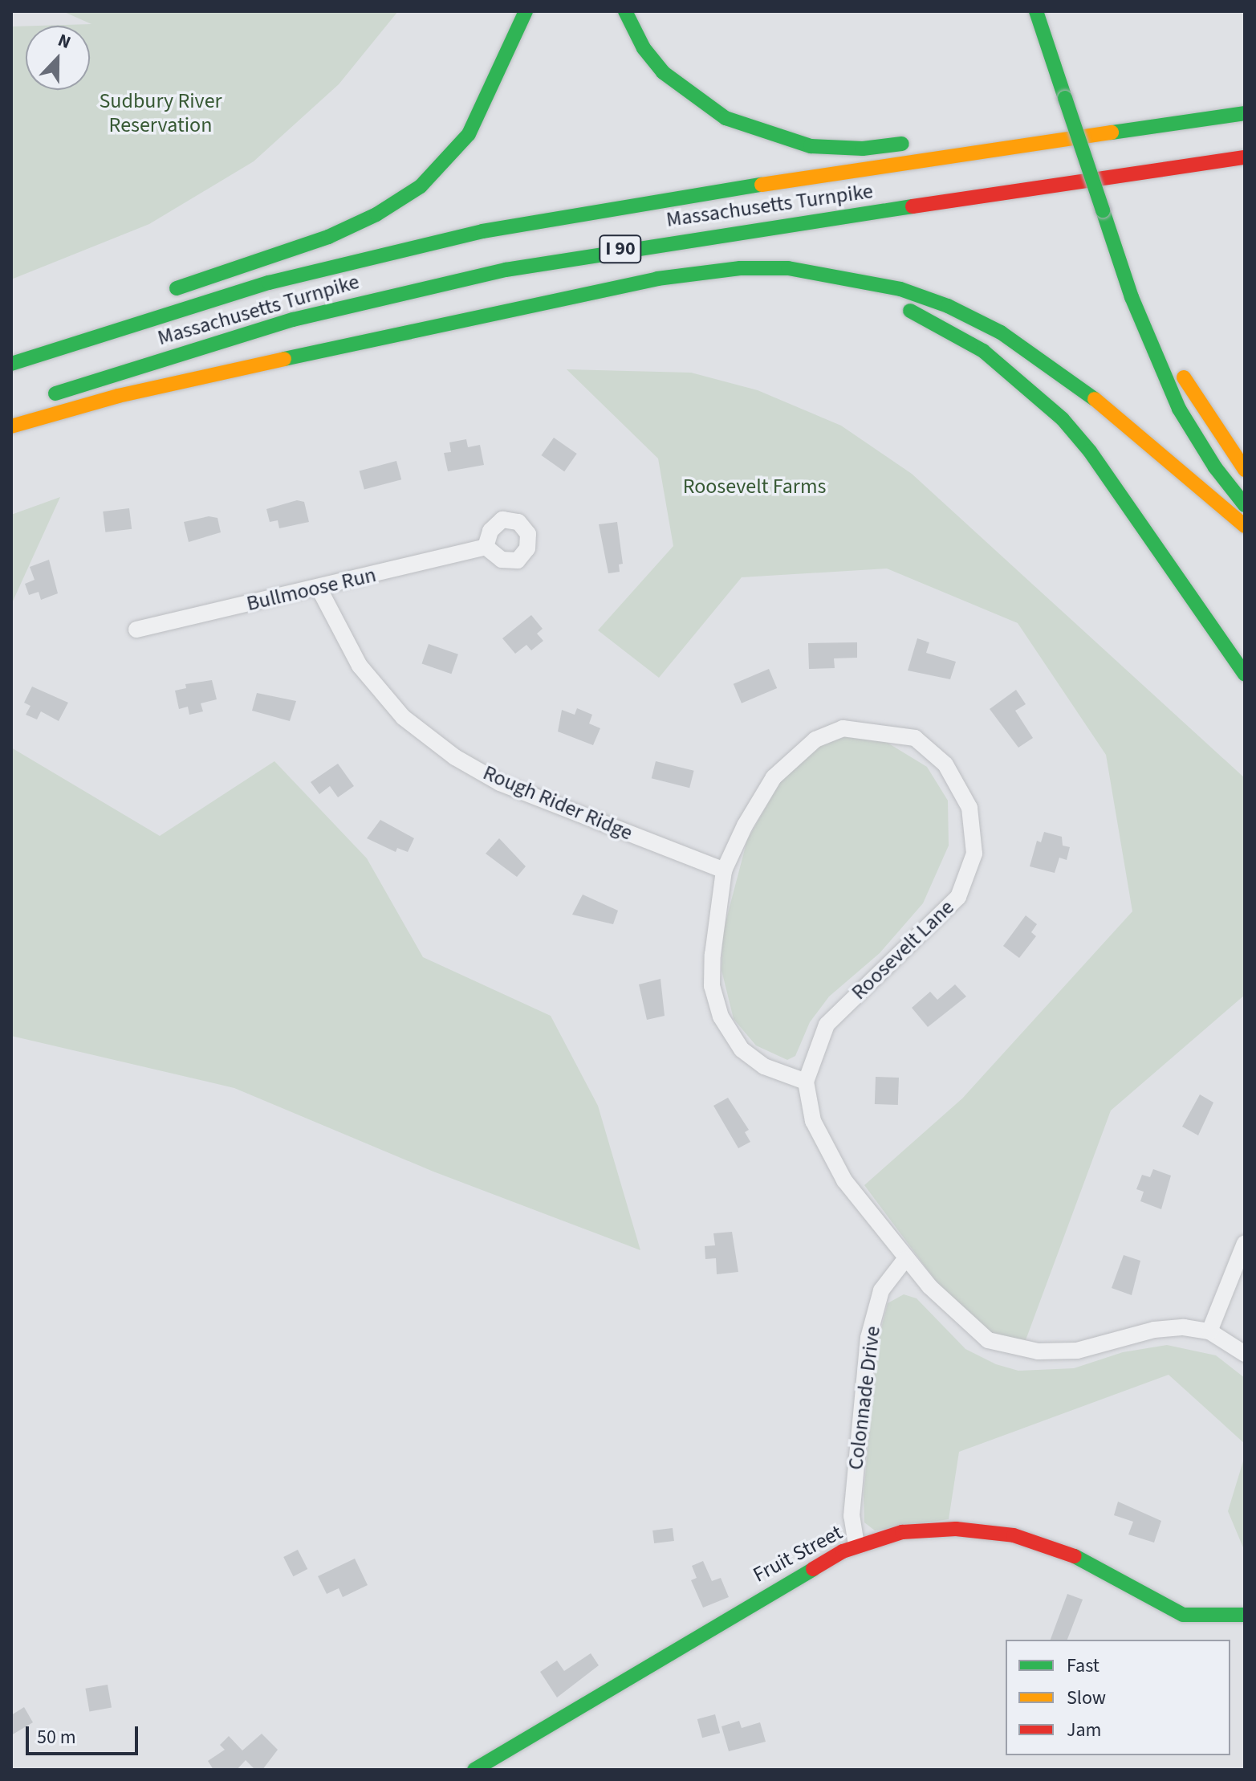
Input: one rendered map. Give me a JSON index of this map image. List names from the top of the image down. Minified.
{"streets":{"main road":["Massachusetts Turnpike","I 90","Fruit Street"],"street":["Bullmoose Run","Rough Rider Ridge","Roosevelt Lane","Colonnade Drive"]},"crossings":[["Bullmoose Run","Rough Rider Ridge"],["Rough Rider Ridge","Roosevelt Lane"],["Colonnade Drive","Fruit Street"]],"parks":["Sudbury River Reservation","Roosevelt Farms"],"legend":["Fast","Slow","Jam"],"scale_bar":"50 m","north":"top"}
